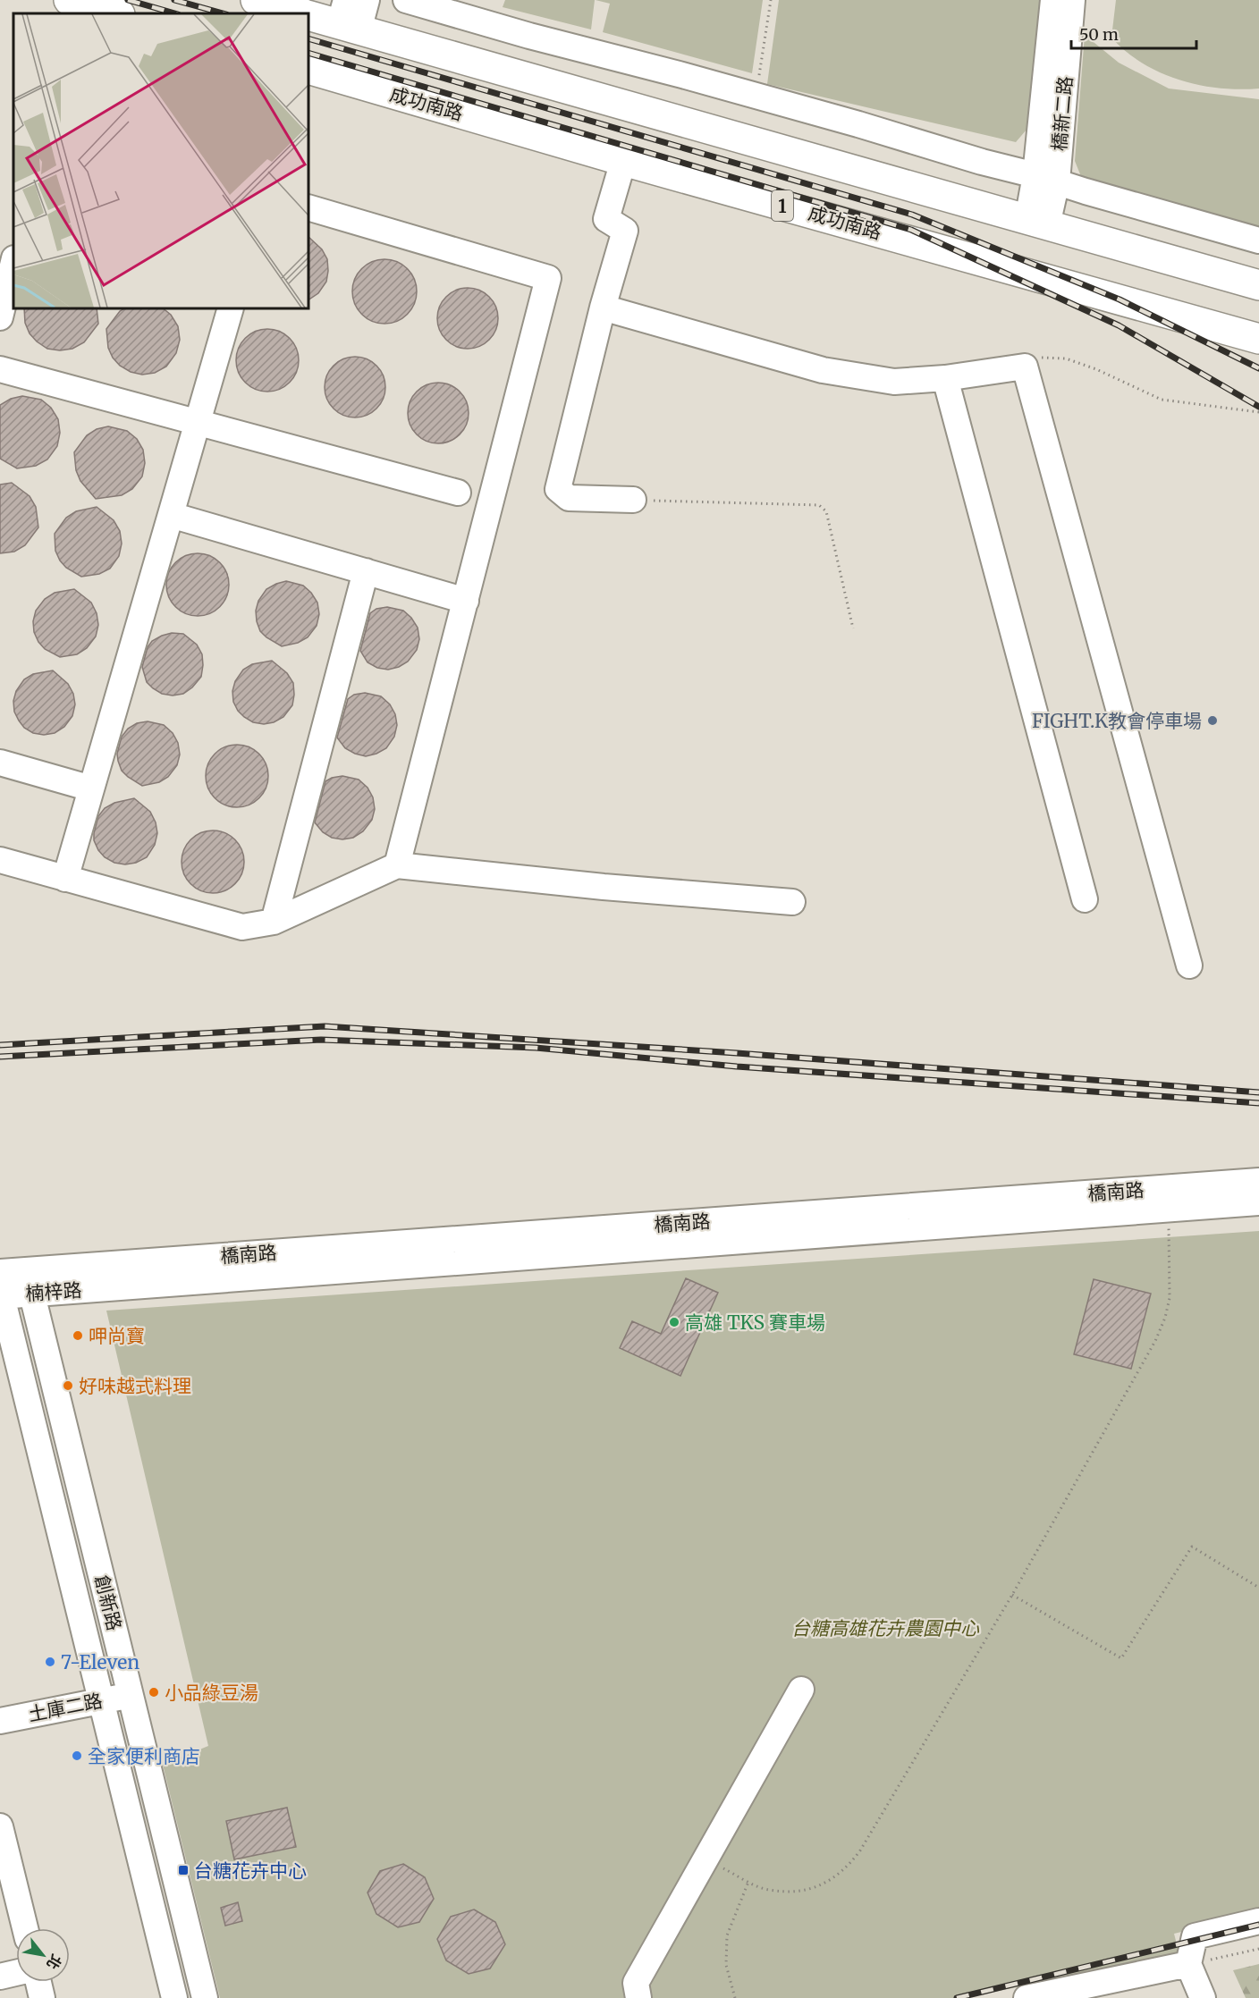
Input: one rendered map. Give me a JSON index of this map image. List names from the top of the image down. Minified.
{"streets":{"main road":["成功南路","1"],"street":["橋新二路","橋南路","楠梓路","創新路","土庫二路"]},"crossings":[["橋南路","楠梓路"],["楠梓路","創新路"],["創新路","土庫二路"]],"parks":["台糖高雄花卉農園中心"],"places":{"other":["FIGHT.K教會停車場","高雄 TKS 賽車場","呷尚寶","好味越式料理","7-Eleven","小品綠豆湯","全家便利商店"],"transit":["台糖花卉中心"]},"scale_bar":"50 m","north":"bottom right"}
